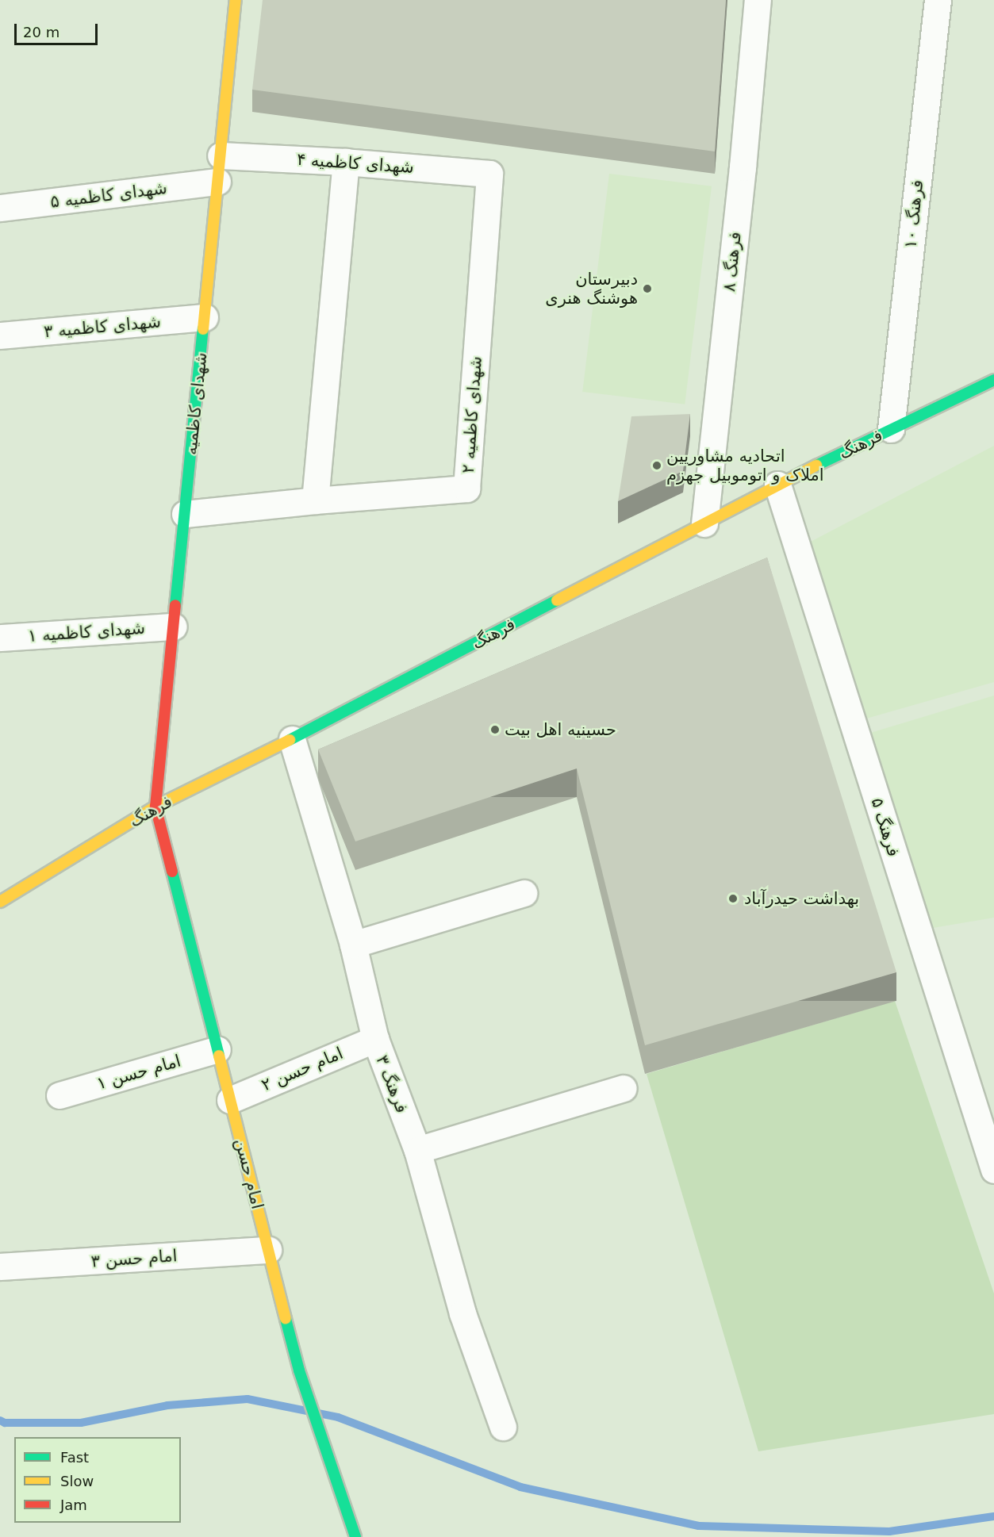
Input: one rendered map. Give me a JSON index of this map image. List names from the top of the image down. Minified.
{"streets":{"main road":["شهدای کاظمیه","فرهنگ","امام حسن"],"street":["شهدای کاظمیه ۴","شهدای کاظمیه ۵","فرهنگ ۱۰","فرهنگ ۸","شهدای کاظمیه ۳","شهدای کاظمیه ۲","شهدای کاظمیه ۱","فرهنگ ۵","امام حسن ۲","امام حسن ۱","فرهنگ ۳","امام حسن ۳"]},"crossings":[["شهدای کاظمیه ۴","شهدای کاظمیه"],["شهدای کاظمیه ۴","شهدای کاظمیه ۲"],["شهدای کاظمیه ۵","شهدای کاظمیه"],["فرهنگ ۱۰","فرهنگ"],["فرهنگ ۸","فرهنگ"],["شهدای کاظمیه ۳","شهدای کاظمیه"],["شهدای کاظمیه","شهدای کاظمیه ۲"],["شهدای کاظمیه","فرهنگ"],["شهدای کاظمیه","شهدای کاظمیه ۱"],["شهدای کاظمیه","امام حسن"],["فرهنگ","فرهنگ ۵"],["فرهنگ","فرهنگ ۳"],["فرهنگ","امام حسن"],["امام حسن ۲","فرهنگ ۳"],["امام حسن ۲","امام حسن"],["امام حسن ۱","امام حسن"],["امام حسن","امام حسن ۳"]],"places":["دبیرستان هوشنگ هنری","اتحادیه مشاوریین املاک و اتوموبیل جهزم","حسینیه اهل بیت","بهداشت حیدرآباد"],"legend":["Fast","Slow","Jam"],"scale_bar":"20 m"}
